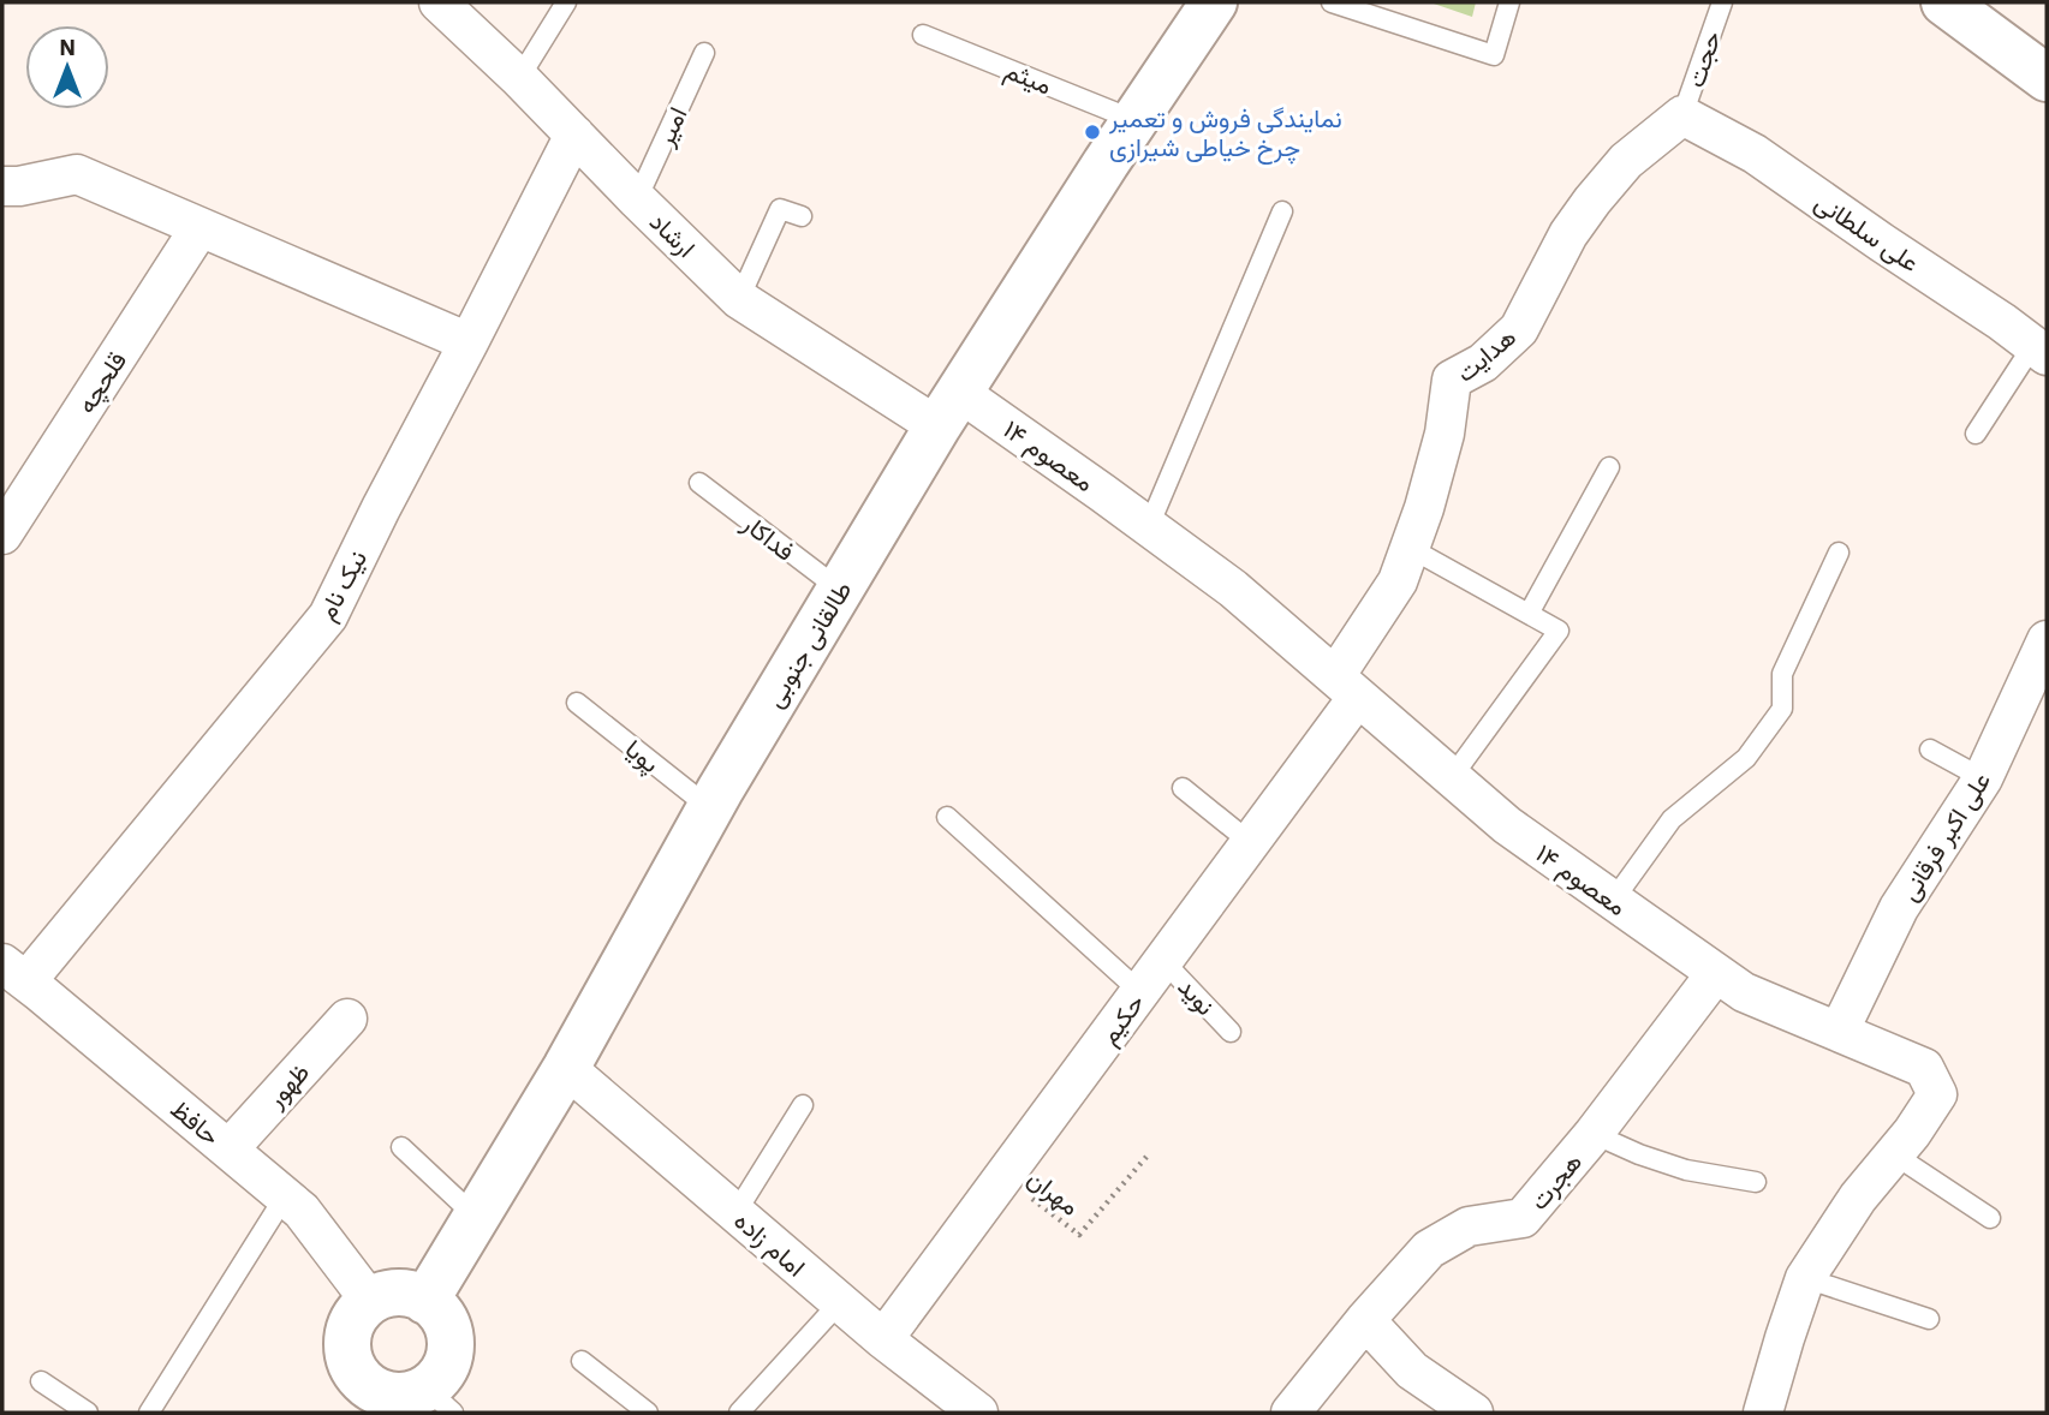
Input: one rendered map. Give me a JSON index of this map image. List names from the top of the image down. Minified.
{"streets":{"street":["علی سلطانی","ارشاد","هدایت","قلحچه","۱۴ معصوم","نیک نام","طالقانی جنوبی","علی اکبر فرقانی","حکیم","ظهور","حافظ","هجرت","امام زاده"],"lane":["حجت","میثم","امیر","فداکار","پویا","نوید"],"path":["مهران"]},"crossings":[["حجت","علی سلطانی"],["حجت","هدایت"],["میثم","طالقانی جنوبی"],["امیر","ارشاد"],["علی سلطانی","هدایت"],["ارشاد","۱۴ معصوم"],["ارشاد","نیک نام"],["ارشاد","طالقانی جنوبی"],["هدایت","۱۴ معصوم"],["هدایت","حکیم"],["۱۴ معصوم","طالقانی جنوبی"],["۱۴ معصوم","علی اکبر فرقانی"],["۱۴ معصوم","حکیم"],["۱۴ معصوم","هجرت"],["فداکار","طالقانی جنوبی"],["نیک نام","حافظ"],["طالقانی جنوبی","پویا"],["طالقانی جنوبی","حافظ"],["طالقانی جنوبی","امام زاده"],["نوید","حکیم"],["حکیم","مهران"],["حکیم","امام زاده"],["ظهور","حافظ"]],"places":["نمایندگی فروش و تعمیر چرخ خیاطی شیرازی"],"north":"top"}
